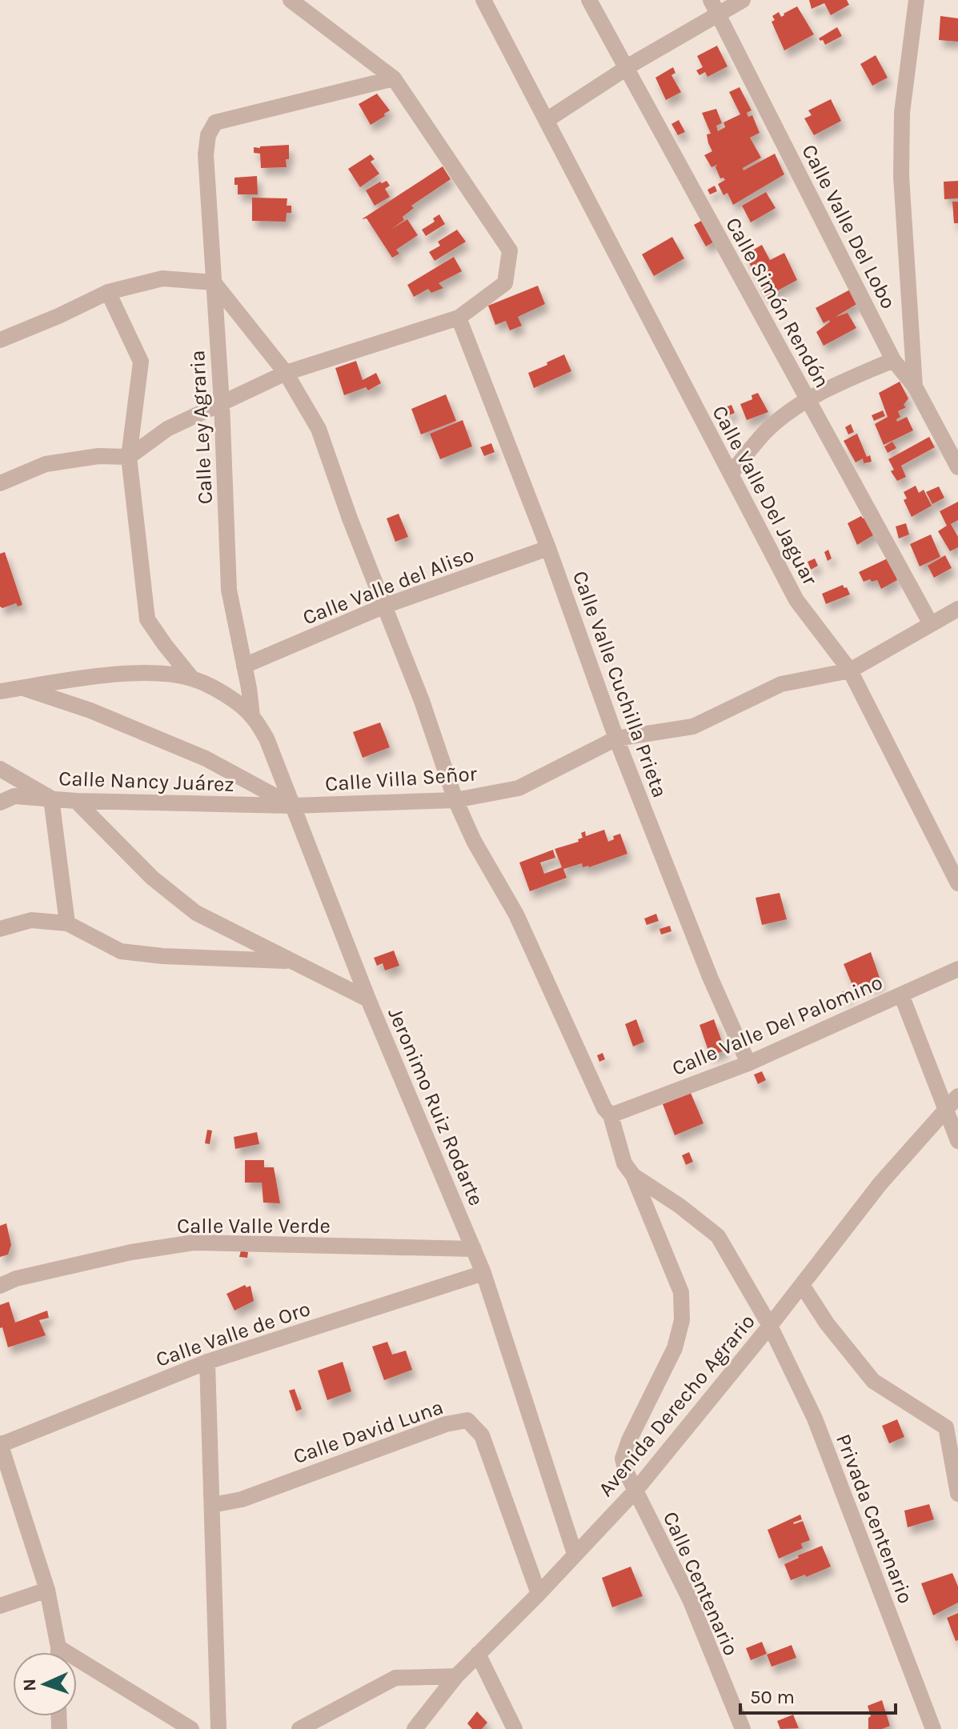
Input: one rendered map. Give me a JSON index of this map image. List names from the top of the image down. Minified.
{"streets":{"street":["Calle Valle Del Lobo","Calle Simón Rendón","Calle Ley Agraria","Calle Valle Del Jaguar","Calle Valle del Aliso","Calle Valle Cuchilla Prieta","Calle Villa Señor","Calle Nancy Juárez","Calle Valle Del Palomino","Jeronimo Ruiz Rodarte","Calle Valle Verde","Calle Valle de Oro","Avenida Derecho Agrario","Calle David Luna","Privada Centenario","Calle Centenario"]},"crossings":[["Calle Simón Rendón","Calle Villa Señor"],["Calle Ley Agraria","Calle Valle del Aliso"],["Calle Ley Agraria","Jeronimo Ruiz Rodarte"],["Calle Ley Agraria","Calle Centenario"],["Calle Valle Del Jaguar","Calle Villa Señor"],["Calle Valle del Aliso","Calle Valle Cuchilla Prieta"],["Calle Valle del Aliso","Calle Centenario"],["Calle Valle Cuchilla Prieta","Calle Villa Señor"],["Calle Valle Cuchilla Prieta","Calle Valle Del Palomino"],["Calle Villa Señor","Calle Nancy Juárez"],["Calle Villa Señor","Jeronimo Ruiz Rodarte"],["Calle Villa Señor","Calle Centenario"],["Calle Nancy Juárez","Jeronimo Ruiz Rodarte"],["Calle Valle Del Palomino","Calle Centenario"],["Jeronimo Ruiz Rodarte","Calle Valle Verde"],["Jeronimo Ruiz Rodarte","Calle Valle de Oro"],["Jeronimo Ruiz Rodarte","Avenida Derecho Agrario"],["Avenida Derecho Agrario","Calle David Luna"],["Avenida Derecho Agrario","Privada Centenario"],["Avenida Derecho Agrario","Calle Centenario"],["Privada Centenario","Calle Centenario"]],"scale_bar":"50 m","north":"left"}
